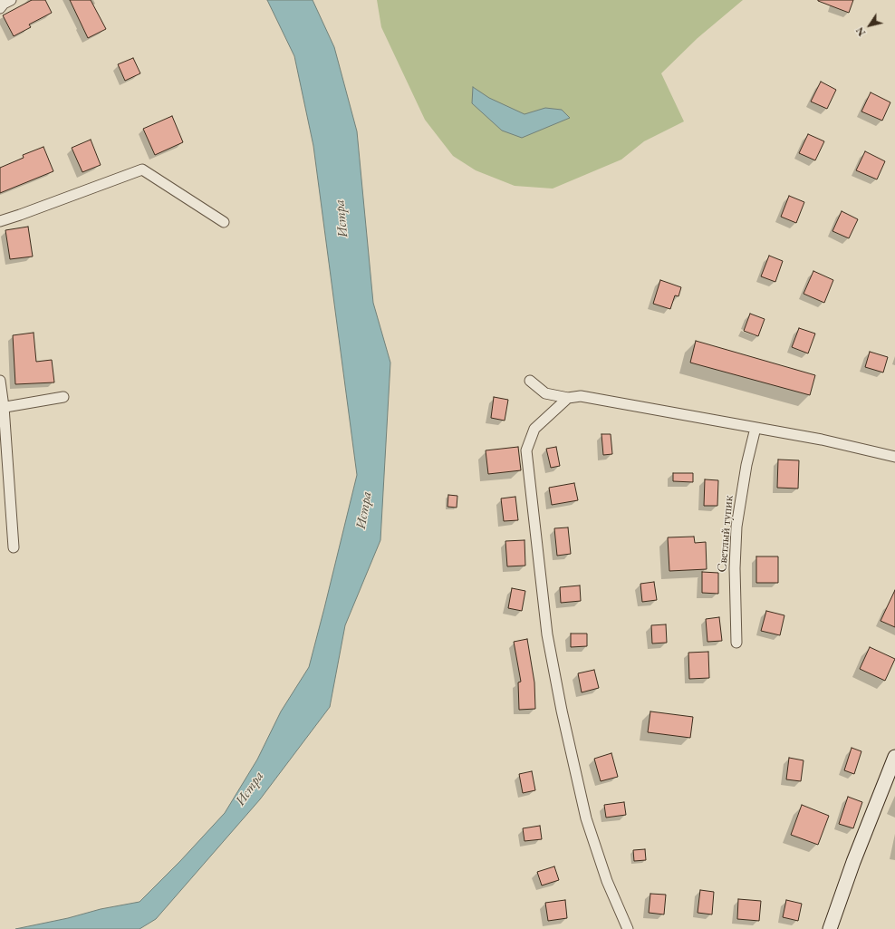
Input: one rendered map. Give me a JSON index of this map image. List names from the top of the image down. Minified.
{"streets":{"street":["Светлый тупик"]},"water":["Истра"],"north":"bottom left"}
